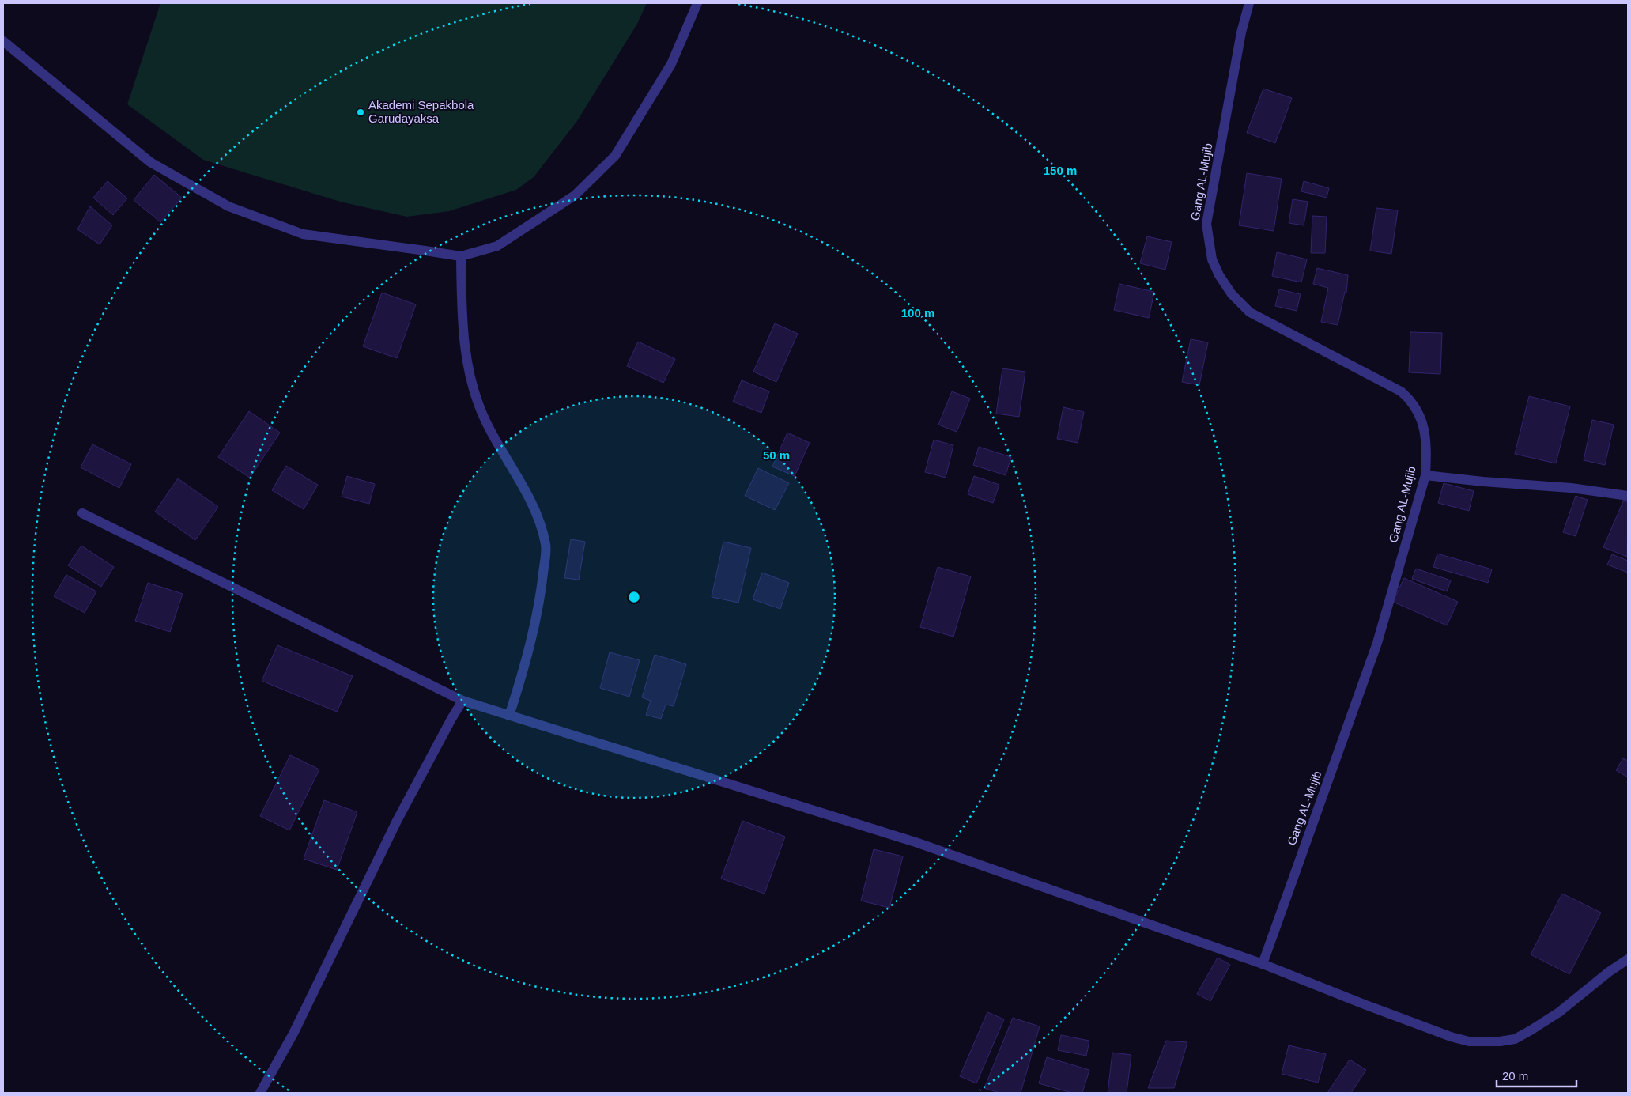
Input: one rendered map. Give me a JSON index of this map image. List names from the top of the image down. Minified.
{"streets":{"street":["Gang AL-Mujib"]},"places":["Akademi Sepakbola Garudayaksa"],"scale_bar":"20 m","rings":["150 m","100 m","50 m"]}
